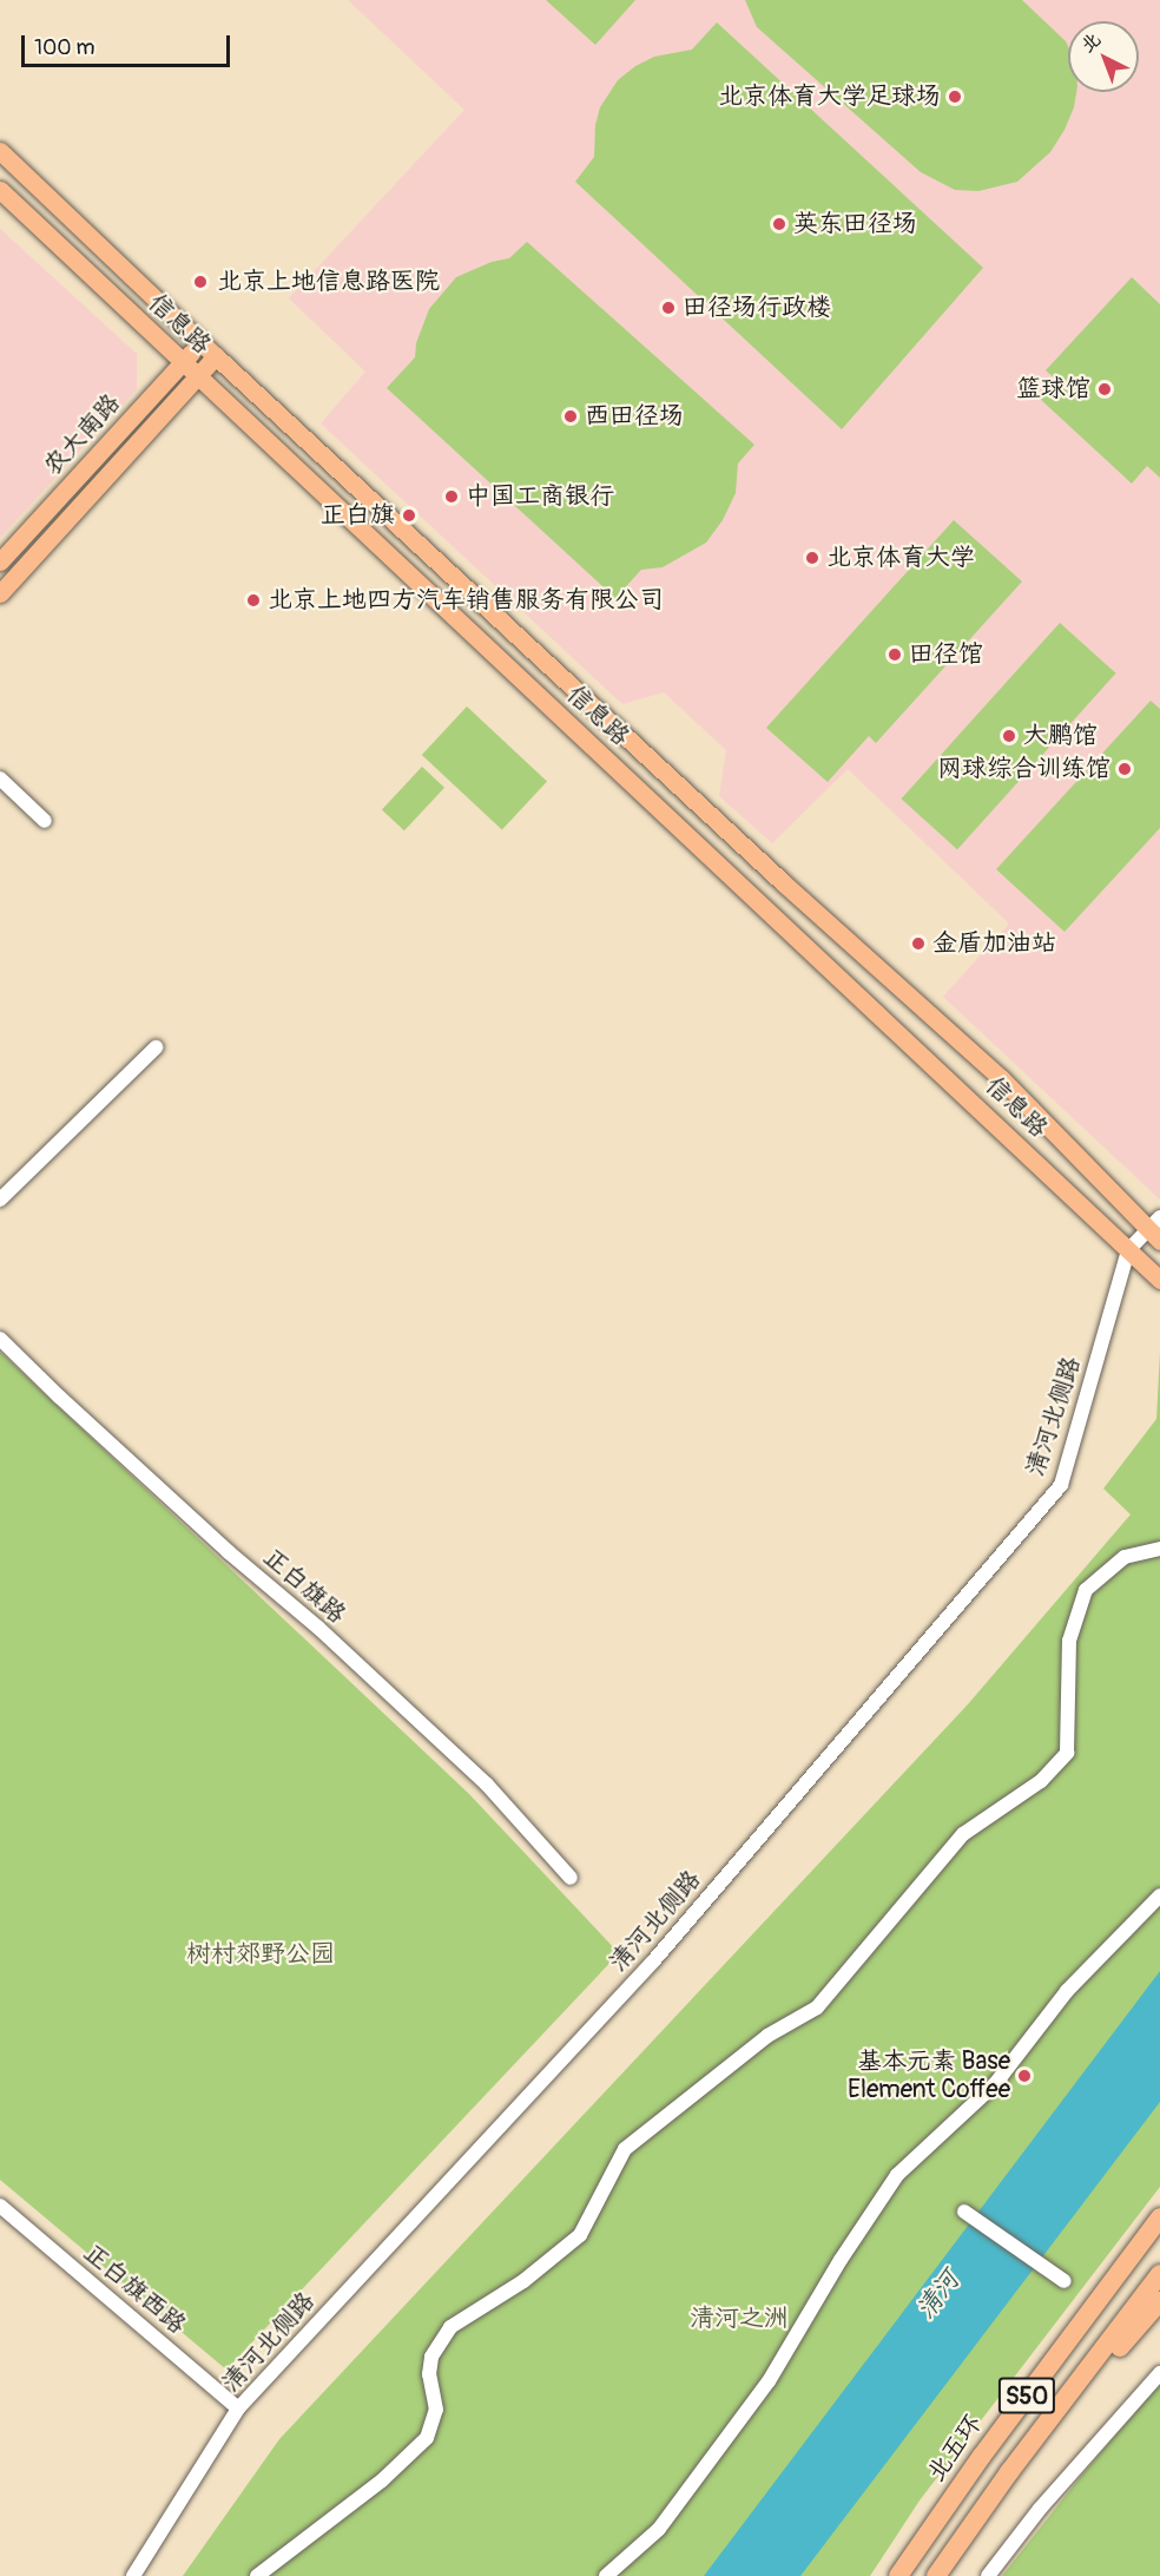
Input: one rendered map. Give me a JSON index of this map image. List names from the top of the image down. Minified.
{"streets":{"highway":["S50","北五环"],"main road":["信息路","农大南路"],"street":["清河北侧路","正白旗路","正白旗西路"]},"crossings":[["信息路","农大南路"],["信息路","清河北侧路"],["清河北侧路","正白旗西路"]],"water":["清河"],"parks":["树村郊野公园","清河之洲"],"places":["北京体育大学足球场","英东田径场","北京上地信息路医院","田径场行政楼","篮球馆","西田径场","中国工商银行","正白旗","北京体育大学","北京上地四方汽车销售服务有限公司","田径馆","大鹏馆","网球综合训练馆","金盾加油站","基本元素 Base Element Coffee"],"scale_bar":"100 m","north":"top left"}
